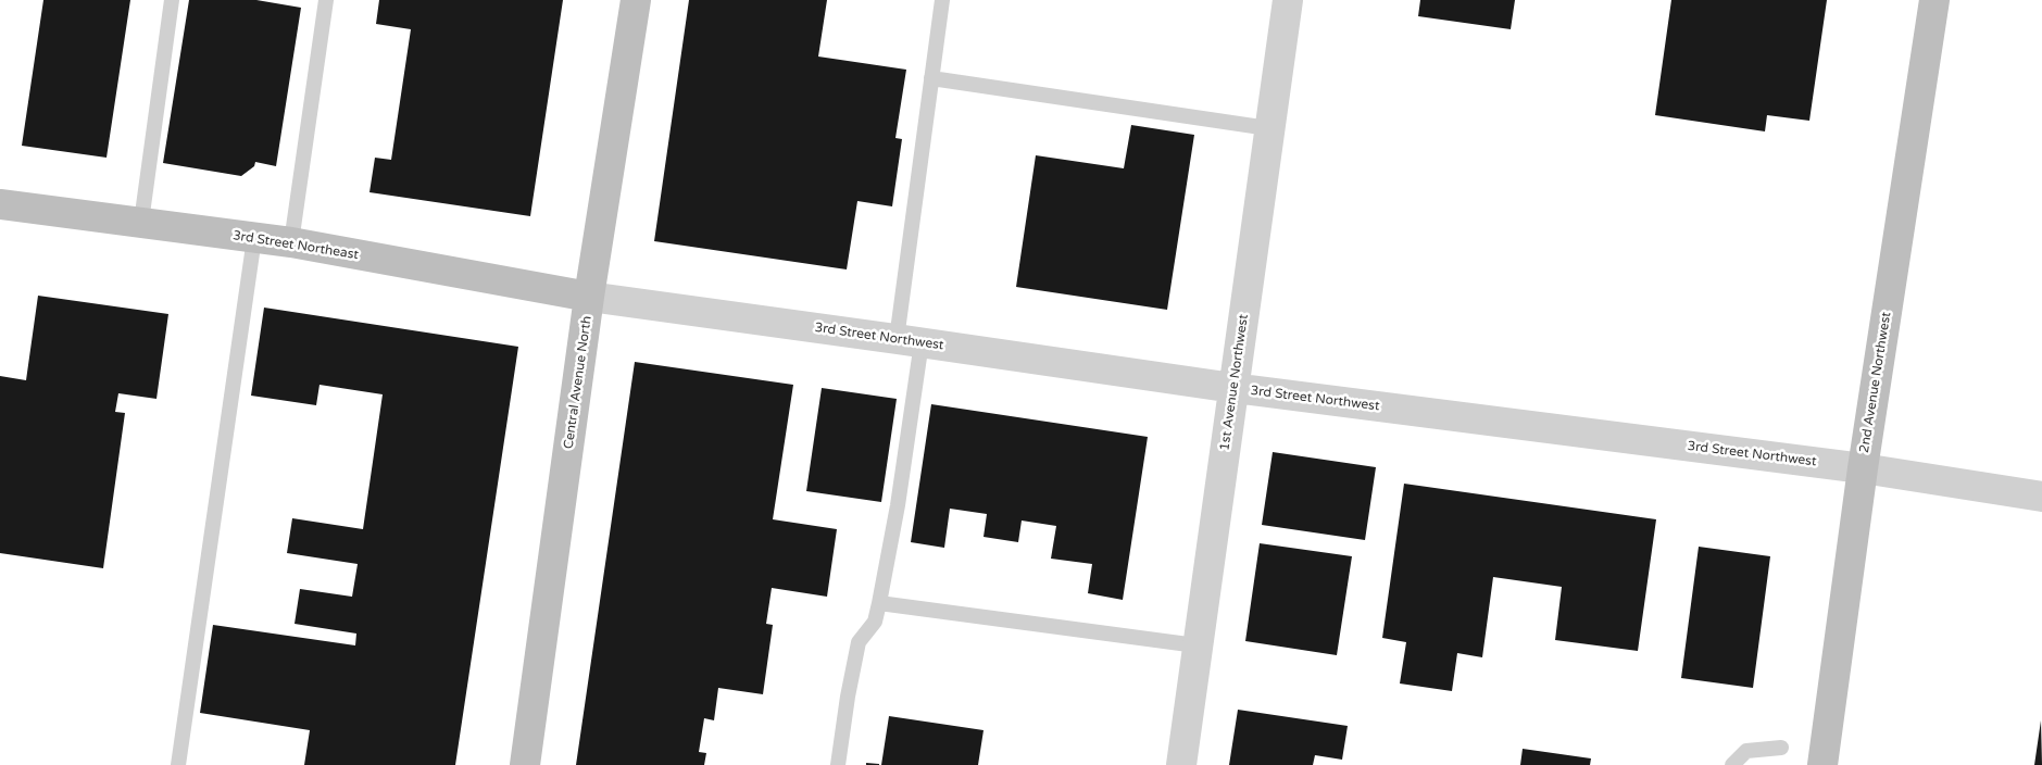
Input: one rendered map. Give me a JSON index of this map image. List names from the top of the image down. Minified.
{"streets":{"street":["3rd Street Northeast","3rd Street Northwest","Central Avenue North","1st Avenue Northwest","2nd Avenue Northwest"]},"crossings":[["3rd Street Northeast","3rd Street Northwest"],["3rd Street Northeast","Central Avenue North"],["3rd Street Northwest","Central Avenue North"],["3rd Street Northwest","1st Avenue Northwest"],["3rd Street Northwest","2nd Avenue Northwest"]]}
